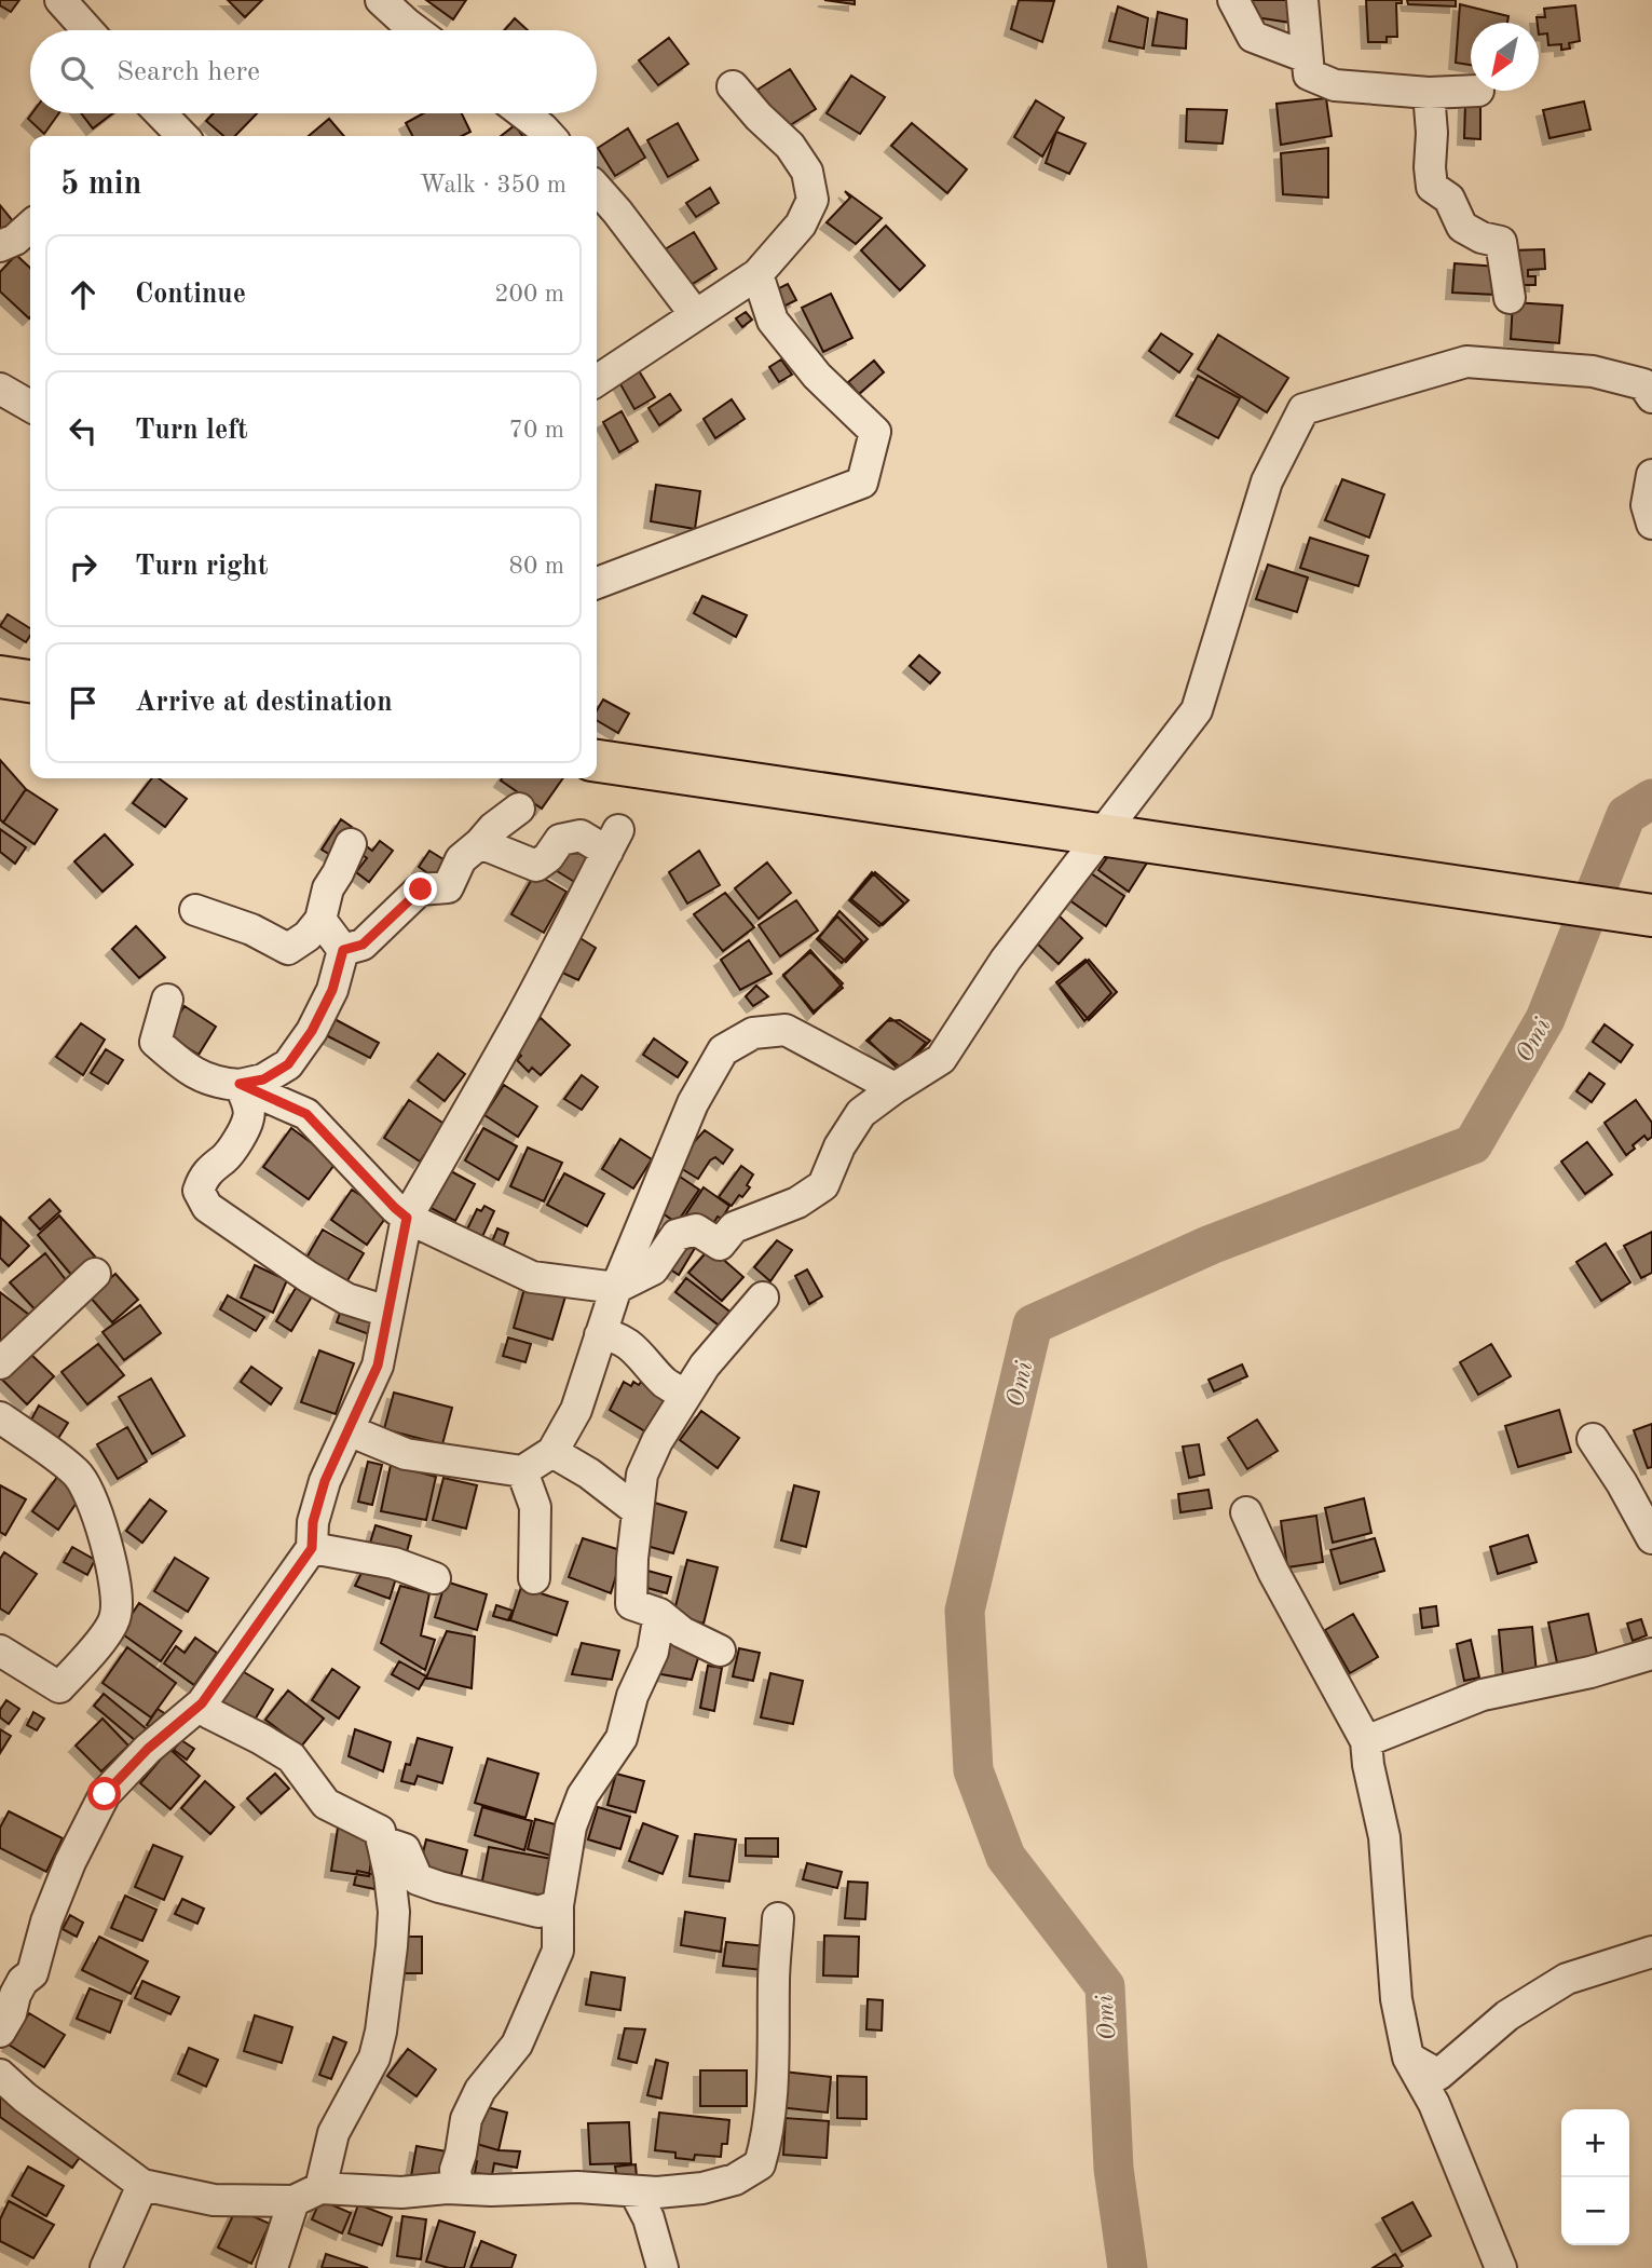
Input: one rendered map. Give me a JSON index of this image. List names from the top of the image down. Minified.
{"water":["Omi"],"north":"bottom left","page":{"search":"Search here","heading":["5 min","Walk · 350 m"],"list":[["Continue","200 m"],["Turn left","70 m"],["Turn right","80 m"],"Arrive at destination"],"map_buttons":["+","−"]}}
